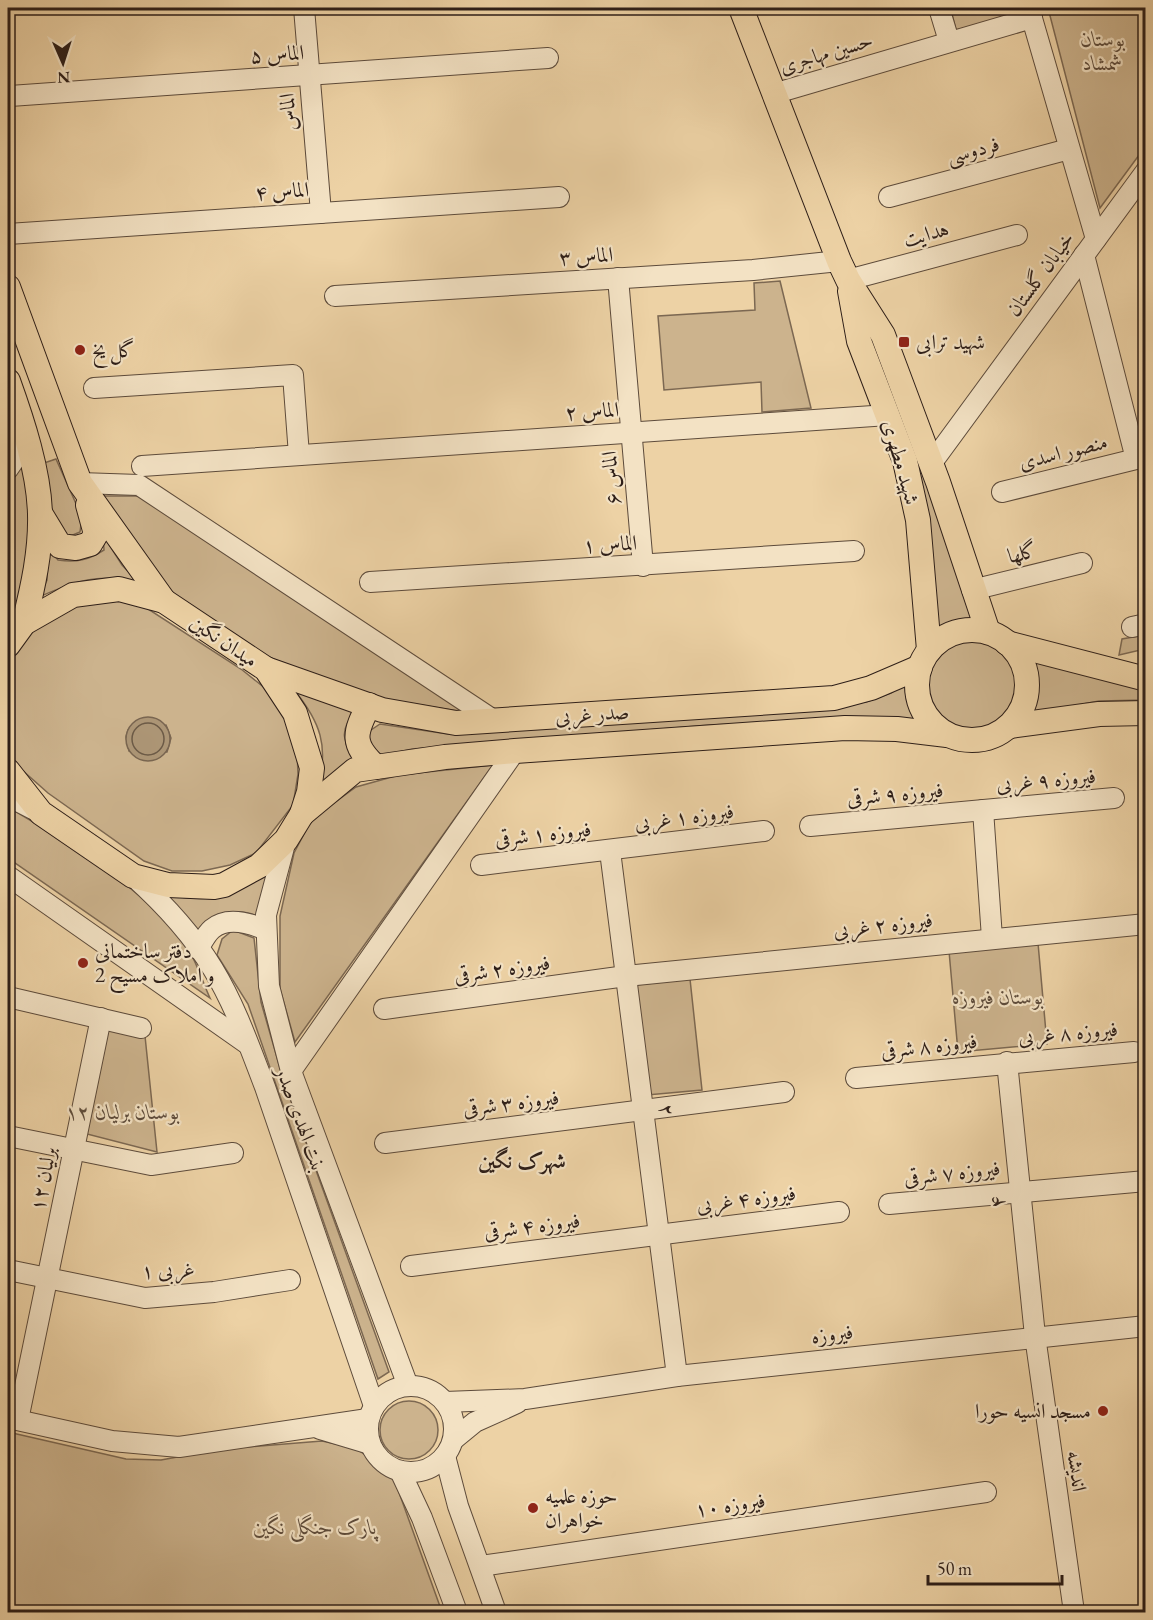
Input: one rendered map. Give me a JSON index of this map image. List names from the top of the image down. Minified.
{"streets":{"main road":["شهید مطهری","میدان نگین","صدر غربی"],"street":["حسین مهاجری","الماس ۵","الماس","فردوسی","الماس ۴","هدایت","الماس ۳","خیابان گلستان","الماس ۲","منصور اسدی","الماس ۶","الماس ۱","گلها","فیروزه ۹ غربی","فیروزه ۹ شرقی","فیروزه ۱ غربی","فیروزه ۱ شرقی","فیروزه ۲ غربی","فیروزه ۲ شرقی","فیروزه ۸ غربی","فیروزه ۸ شرقی","فیروزه ۳ شرقی","۲","بنت الهدی صدر","فیروزه ۷ شرقی","برلیان ۱۲","فیروزه ۴ غربی","۴","فیروزه ۴ شرقی","۱ غربی","فیروزه","اندیشه","فیروزه ۱۰"]},"crossings":[["حسین مهاجری","شهید مطهری"],["الماس ۵","الماس"],["الماس","الماس ۴"],["هدایت","الماس ۳"],["هدایت","شهید مطهری"],["الماس ۳","شهید مطهری"],["الماس ۳","الماس ۶"],["خیابان گلستان","شهید مطهری"],["الماس ۲","شهید مطهری"],["الماس ۲","الماس ۶"],["شهید مطهری","گلها"],["شهید مطهری","صدر غربی"],["الماس ۶","الماس ۱"],["میدان نگین","صدر غربی"],["میدان نگین","بنت الهدی صدر"],["فیروزه ۹ غربی","فیروزه ۹ شرقی"],["فیروزه ۱ غربی","فیروزه ۱ شرقی"],["فیروزه ۱ غربی","۲"],["فیروزه ۱ شرقی","۲"],["فیروزه ۲ غربی","فیروزه ۲ شرقی"],["فیروزه ۲ غربی","۲"],["فیروزه ۲ شرقی","۲"],["فیروزه ۸ غربی","فیروزه ۸ شرقی"],["فیروزه ۸ غربی","۴"],["فیروزه ۸ شرقی","۴"],["فیروزه ۳ شرقی","۲"],["۲","فیروزه ۴ غربی"],["۲","فیروزه ۴ شرقی"],["۲","فیروزه"],["فیروزه ۷ شرقی","۴"],["برلیان ۱۲","۱ غربی"],["فیروزه ۴ غربی","فیروزه ۴ شرقی"],["۴","فیروزه"],["۴","اندیشه"],["فیروزه","اندیشه"]],"districts":["شهرک نگین"],"parks":["بوستان شمشاد","بوستان فیروزه","بوستان برلیان ۱۲","پارک جنگلی نگین"],"places":{"transit":["شهید ترابی"],"other":["گل یخ","دفتر ساختمانی و املاک مسیح 2","مسجد انسیه حورا","حوزه علمیه خواهران"]},"scale_bar":"50 m","north":"bottom"}
